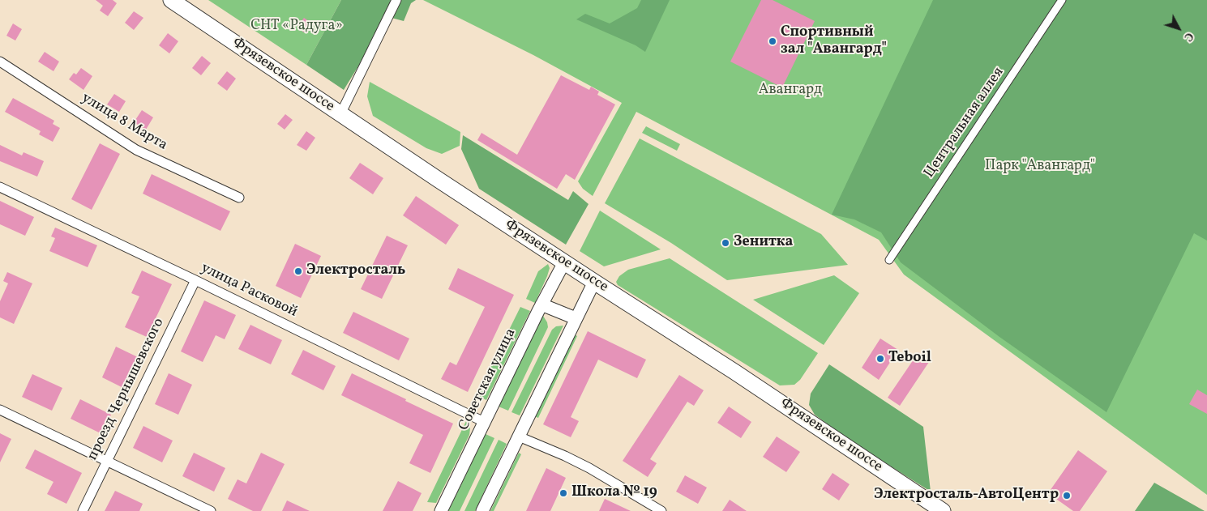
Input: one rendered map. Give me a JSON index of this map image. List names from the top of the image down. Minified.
{"streets":{"highway":["Фрязевское шоссе"],"main road":["Советская улица"],"street":["улица 8 Марта","Центральная аллея","улица Расковой","проезд Чернышевского"]},"crossings":[["Фрязевское шоссе","Советская улица"],["улица Расковой","Советская улица"],["улица Расковой","проезд Чернышевского"]],"parks":["СНТ «Радуга»","Авангард","Парк \"Авангард\""],"places":["Спортивный зал \"Авангард\"","Зенитка","Электросталь","Teboil","Школа № 19","Электросталь-АвтоЦентр"],"north":"bottom right"}
